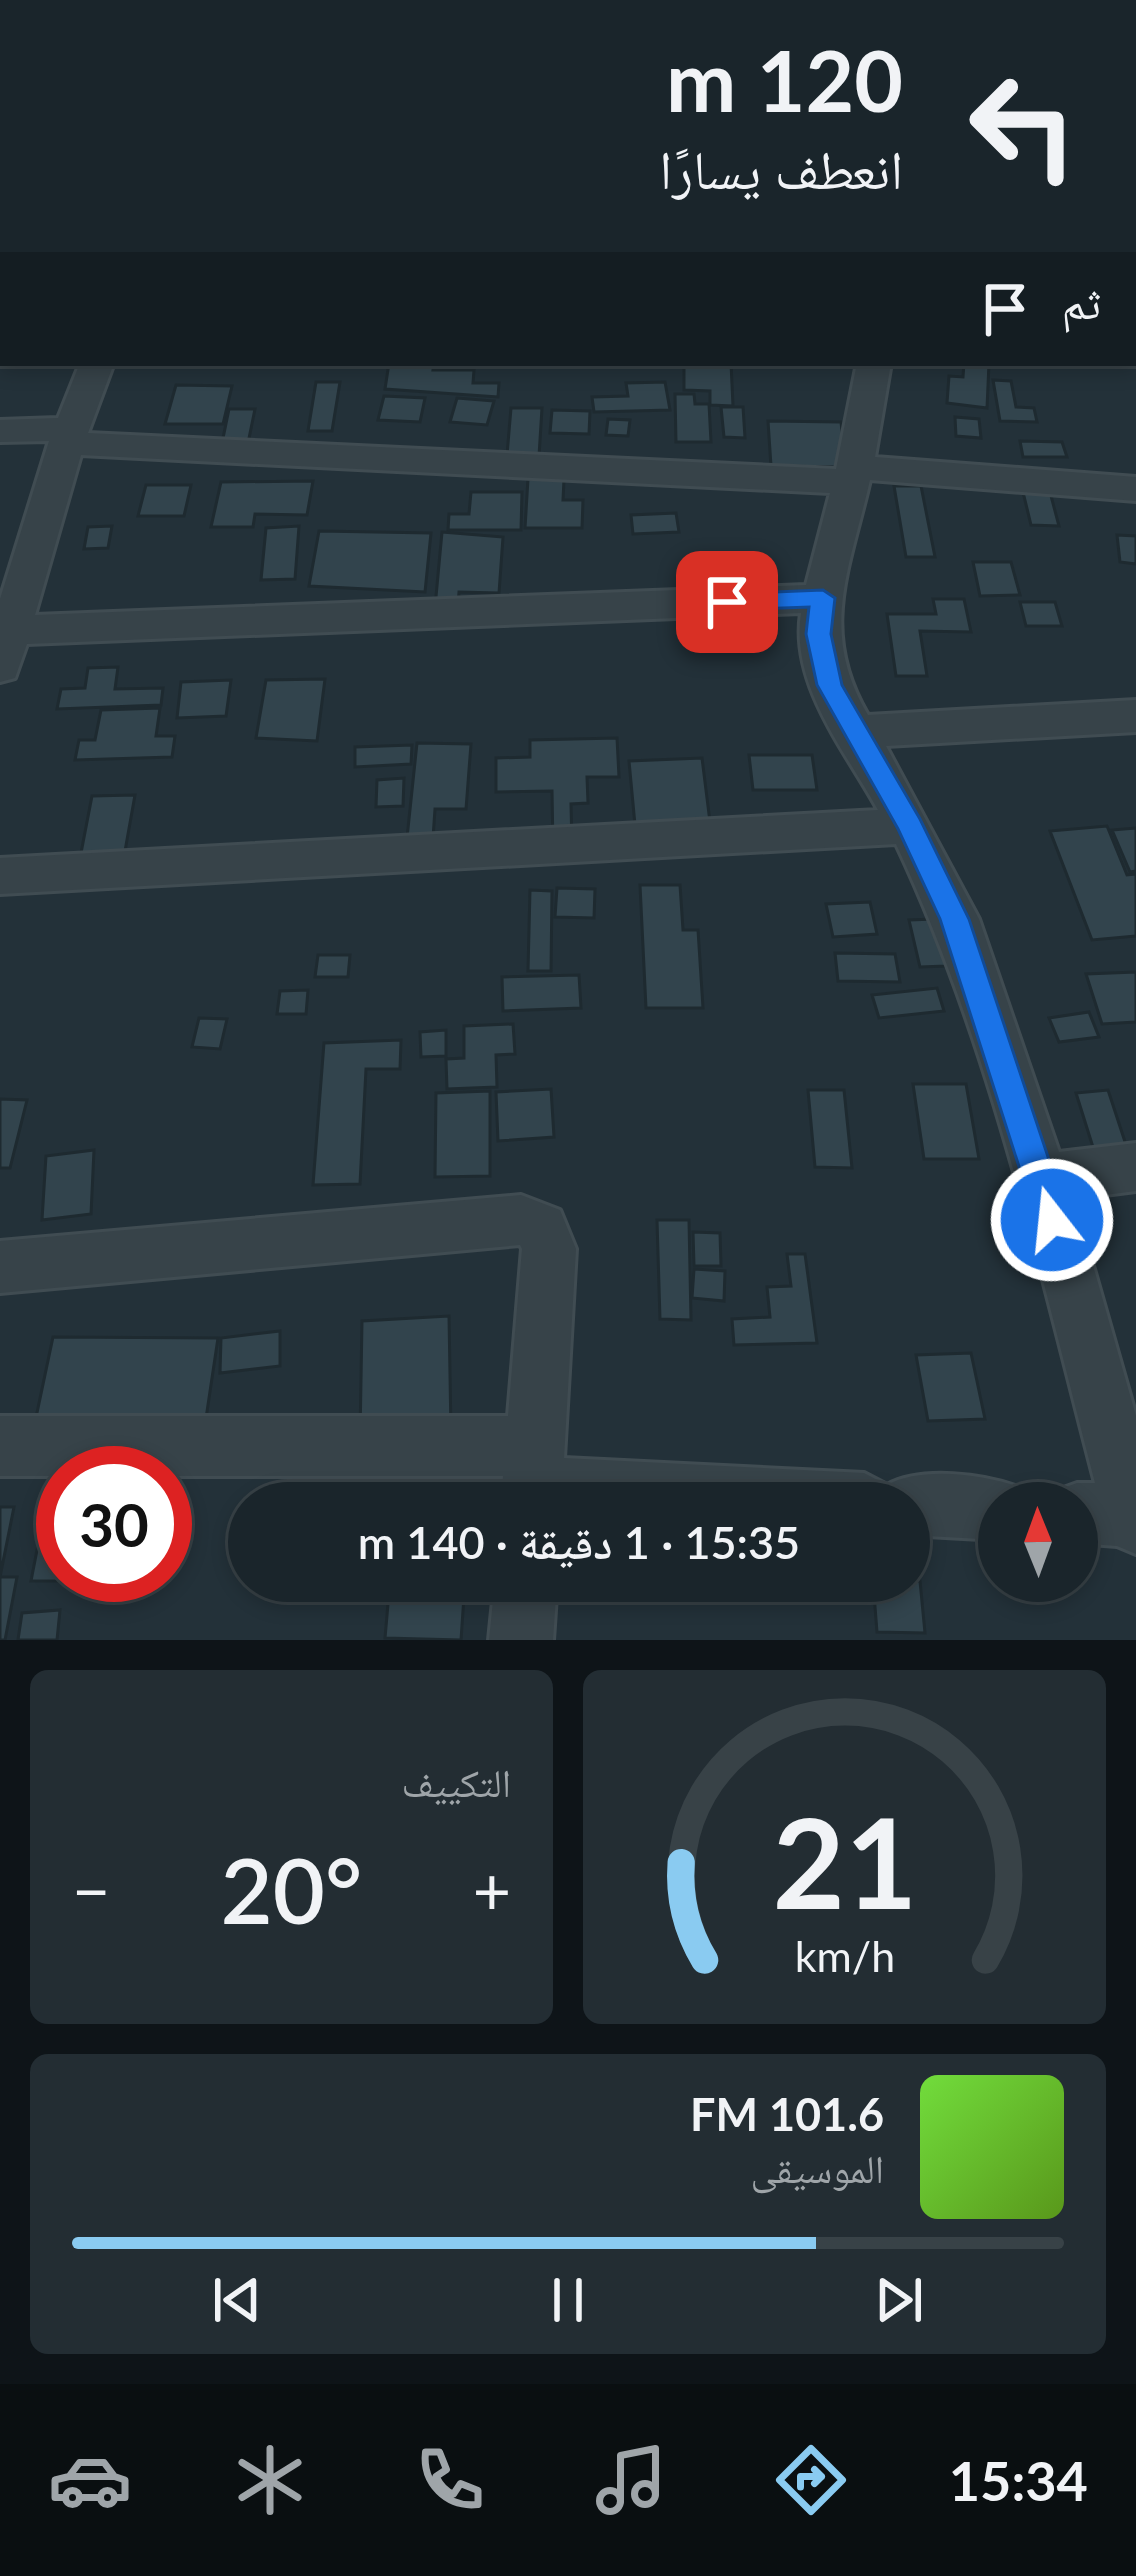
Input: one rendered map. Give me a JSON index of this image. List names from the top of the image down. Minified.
{"north":"top","page":{"turn":["120 m","انعطف يسارًا"],"then":"ثم","limit":"30","trip":"15:35 · 1 دقيقة · 140 m","tile":"التكييف","heat":["−","20°","+"],"song":["101.6 FM","الموسيقى"],"tabs":"15:34","gauge":["21","km/h"]}}
